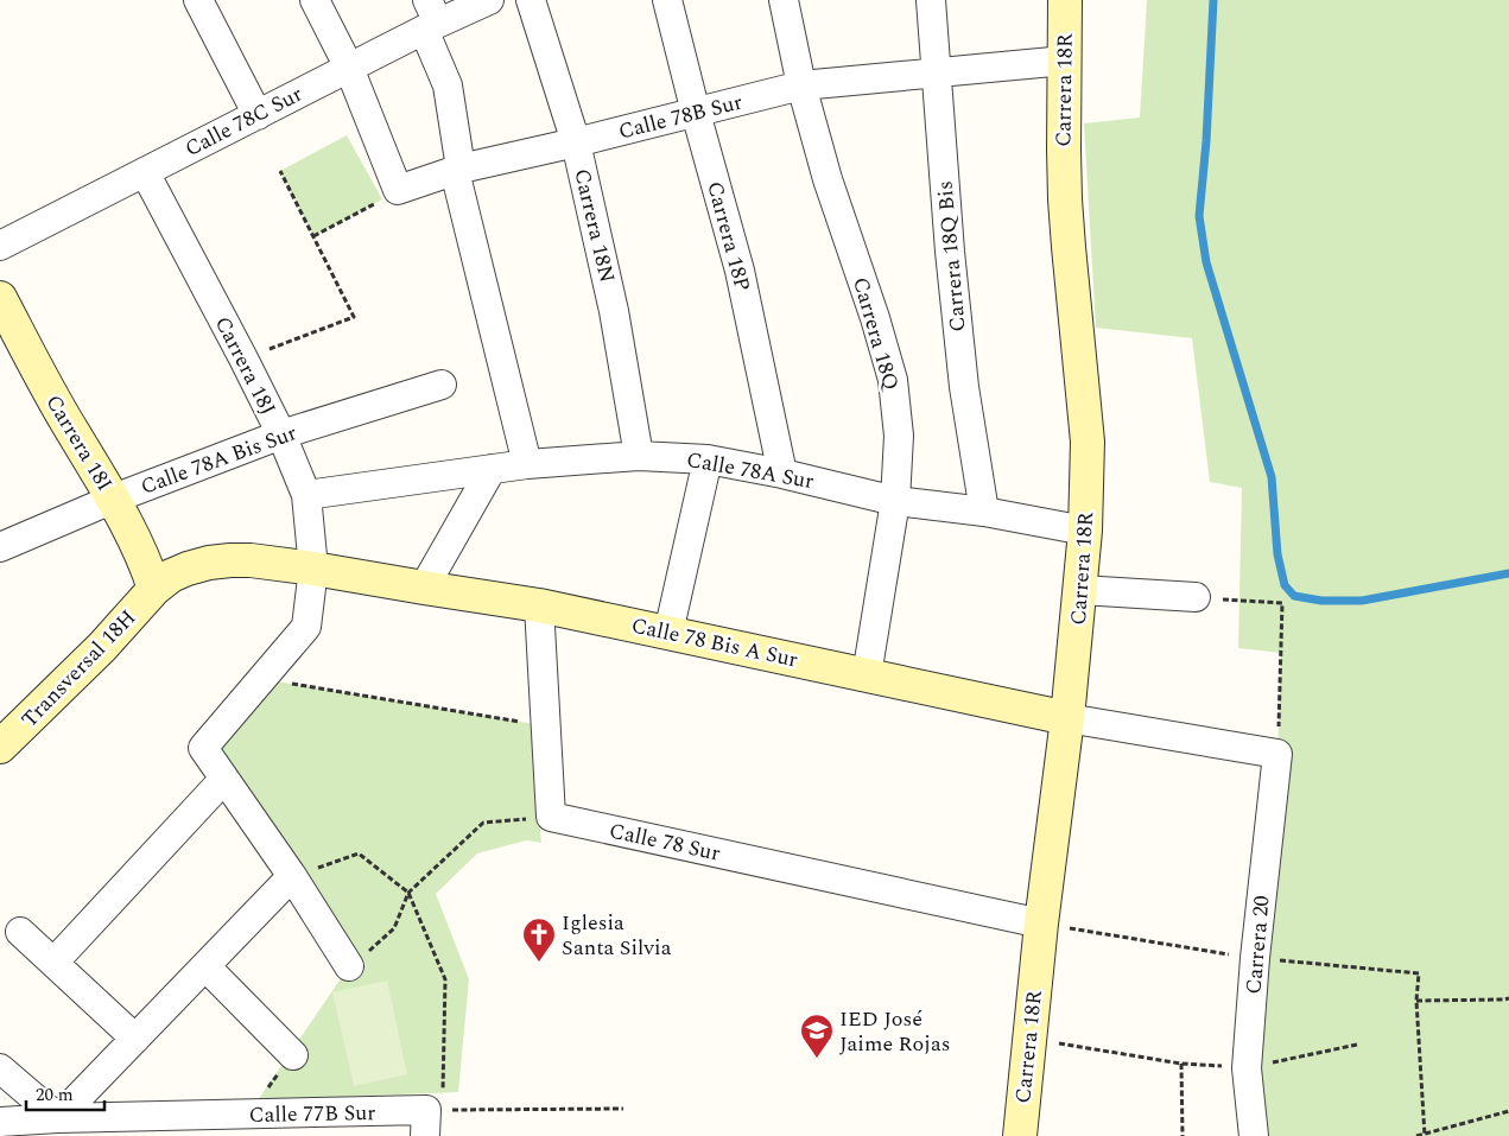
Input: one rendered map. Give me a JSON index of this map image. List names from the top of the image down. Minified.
{"streets":{"street":["Carrera 18R","Calle 78B Sur","Calle 78C Sur","Carrera 18N","Carrera 18P","Carrera 18Q Bis","Carrera 18Q","Carrera 18J","Carrera 18I","Calle 78A Bis Sur","Calle 78A Sur","Calle 78 Bis A Sur","Transversal 18H","Calle 78 Sur","Carrera 20","Calle 77B Sur"]},"crossings":[["Carrera 18R","Calle 78B Sur"],["Carrera 18R","Calle 78A Sur"],["Carrera 18R","Calle 78 Bis A Sur"],["Carrera 18R","Calle 78 Sur"],["Calle 78B Sur","Carrera 18N"],["Calle 78B Sur","Carrera 18P"],["Calle 78B Sur","Carrera 18Q Bis"],["Calle 78B Sur","Carrera 18Q"],["Calle 78C Sur","Carrera 18J"],["Carrera 18N","Calle 78A Sur"],["Carrera 18P","Calle 78A Sur"],["Carrera 18Q Bis","Calle 78A Sur"],["Carrera 18Q","Calle 78A Sur"],["Carrera 18Q","Calle 78 Bis A Sur"],["Carrera 18J","Calle 78A Bis Sur"],["Carrera 18J","Calle 78A Sur"],["Carrera 18J","Calle 78 Bis A Sur"],["Carrera 18I","Calle 78A Bis Sur"],["Carrera 18I","Calle 78 Bis A Sur"],["Carrera 18I","Transversal 18H"],["Calle 78 Bis A Sur","Transversal 18H"],["Calle 78 Bis A Sur","Carrera 20"]],"places":{"church":["Iglesia Santa Silvia"],"school or university":["IED José Jaime Rojas"]},"scale_bar":"20 m"}
